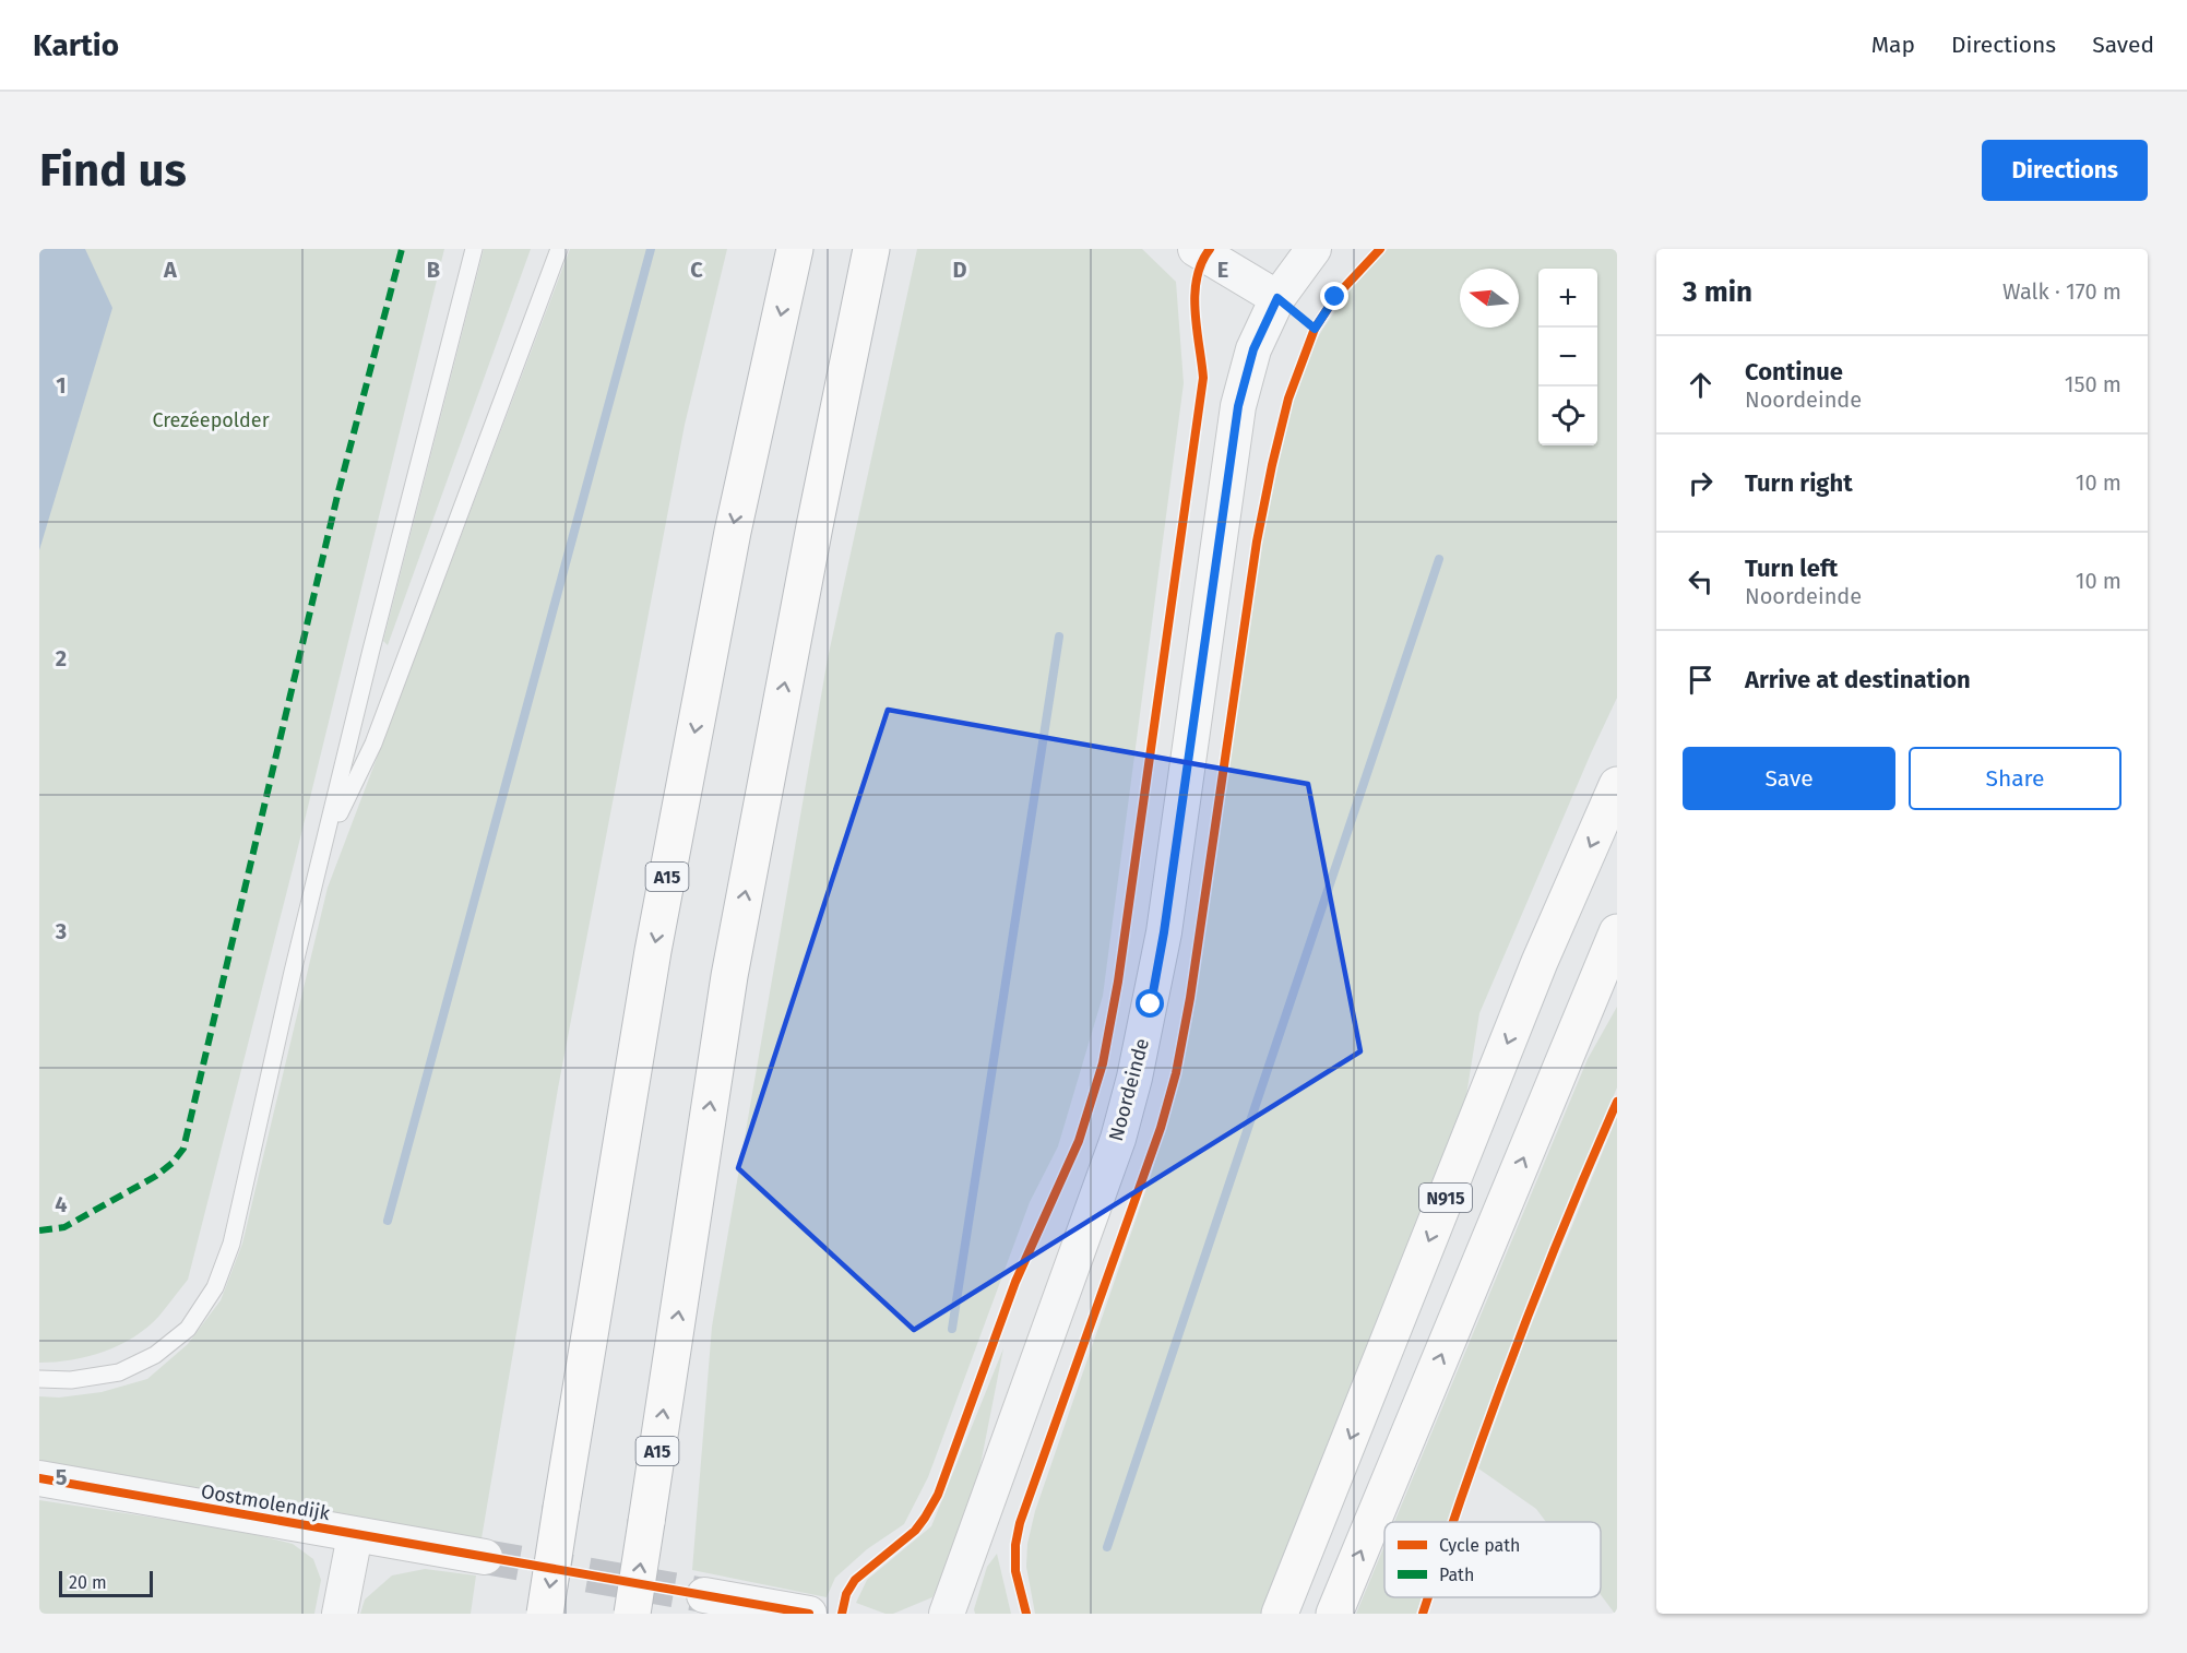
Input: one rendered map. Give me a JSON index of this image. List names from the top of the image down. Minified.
{"streets":{"main road":["A15","N915"],"street":["Noordeinde","Oostmolendijk"]},"parks":["Crezéepolder"],"legend":["Cycle path","Path"],"scale_bar":"20 m","north":"left","page":{"header":"Kartio","nav":["Map","Directions","Saved"],"buttons":["Directions",["Save","Share"]],"title":"Find us","heading":["3 min","Walk · 170 m"],"map_buttons":["+","−"],"list":[["Continue","Noordeinde","150 m"],["Turn right","10 m"],["Turn left","Noordeinde","10 m"],"Arrive at destination"],"scale":"20 m"},"grid":{"columns":["A","B","C","D","E"],"rows":["1","2","3","4","5"]}}
